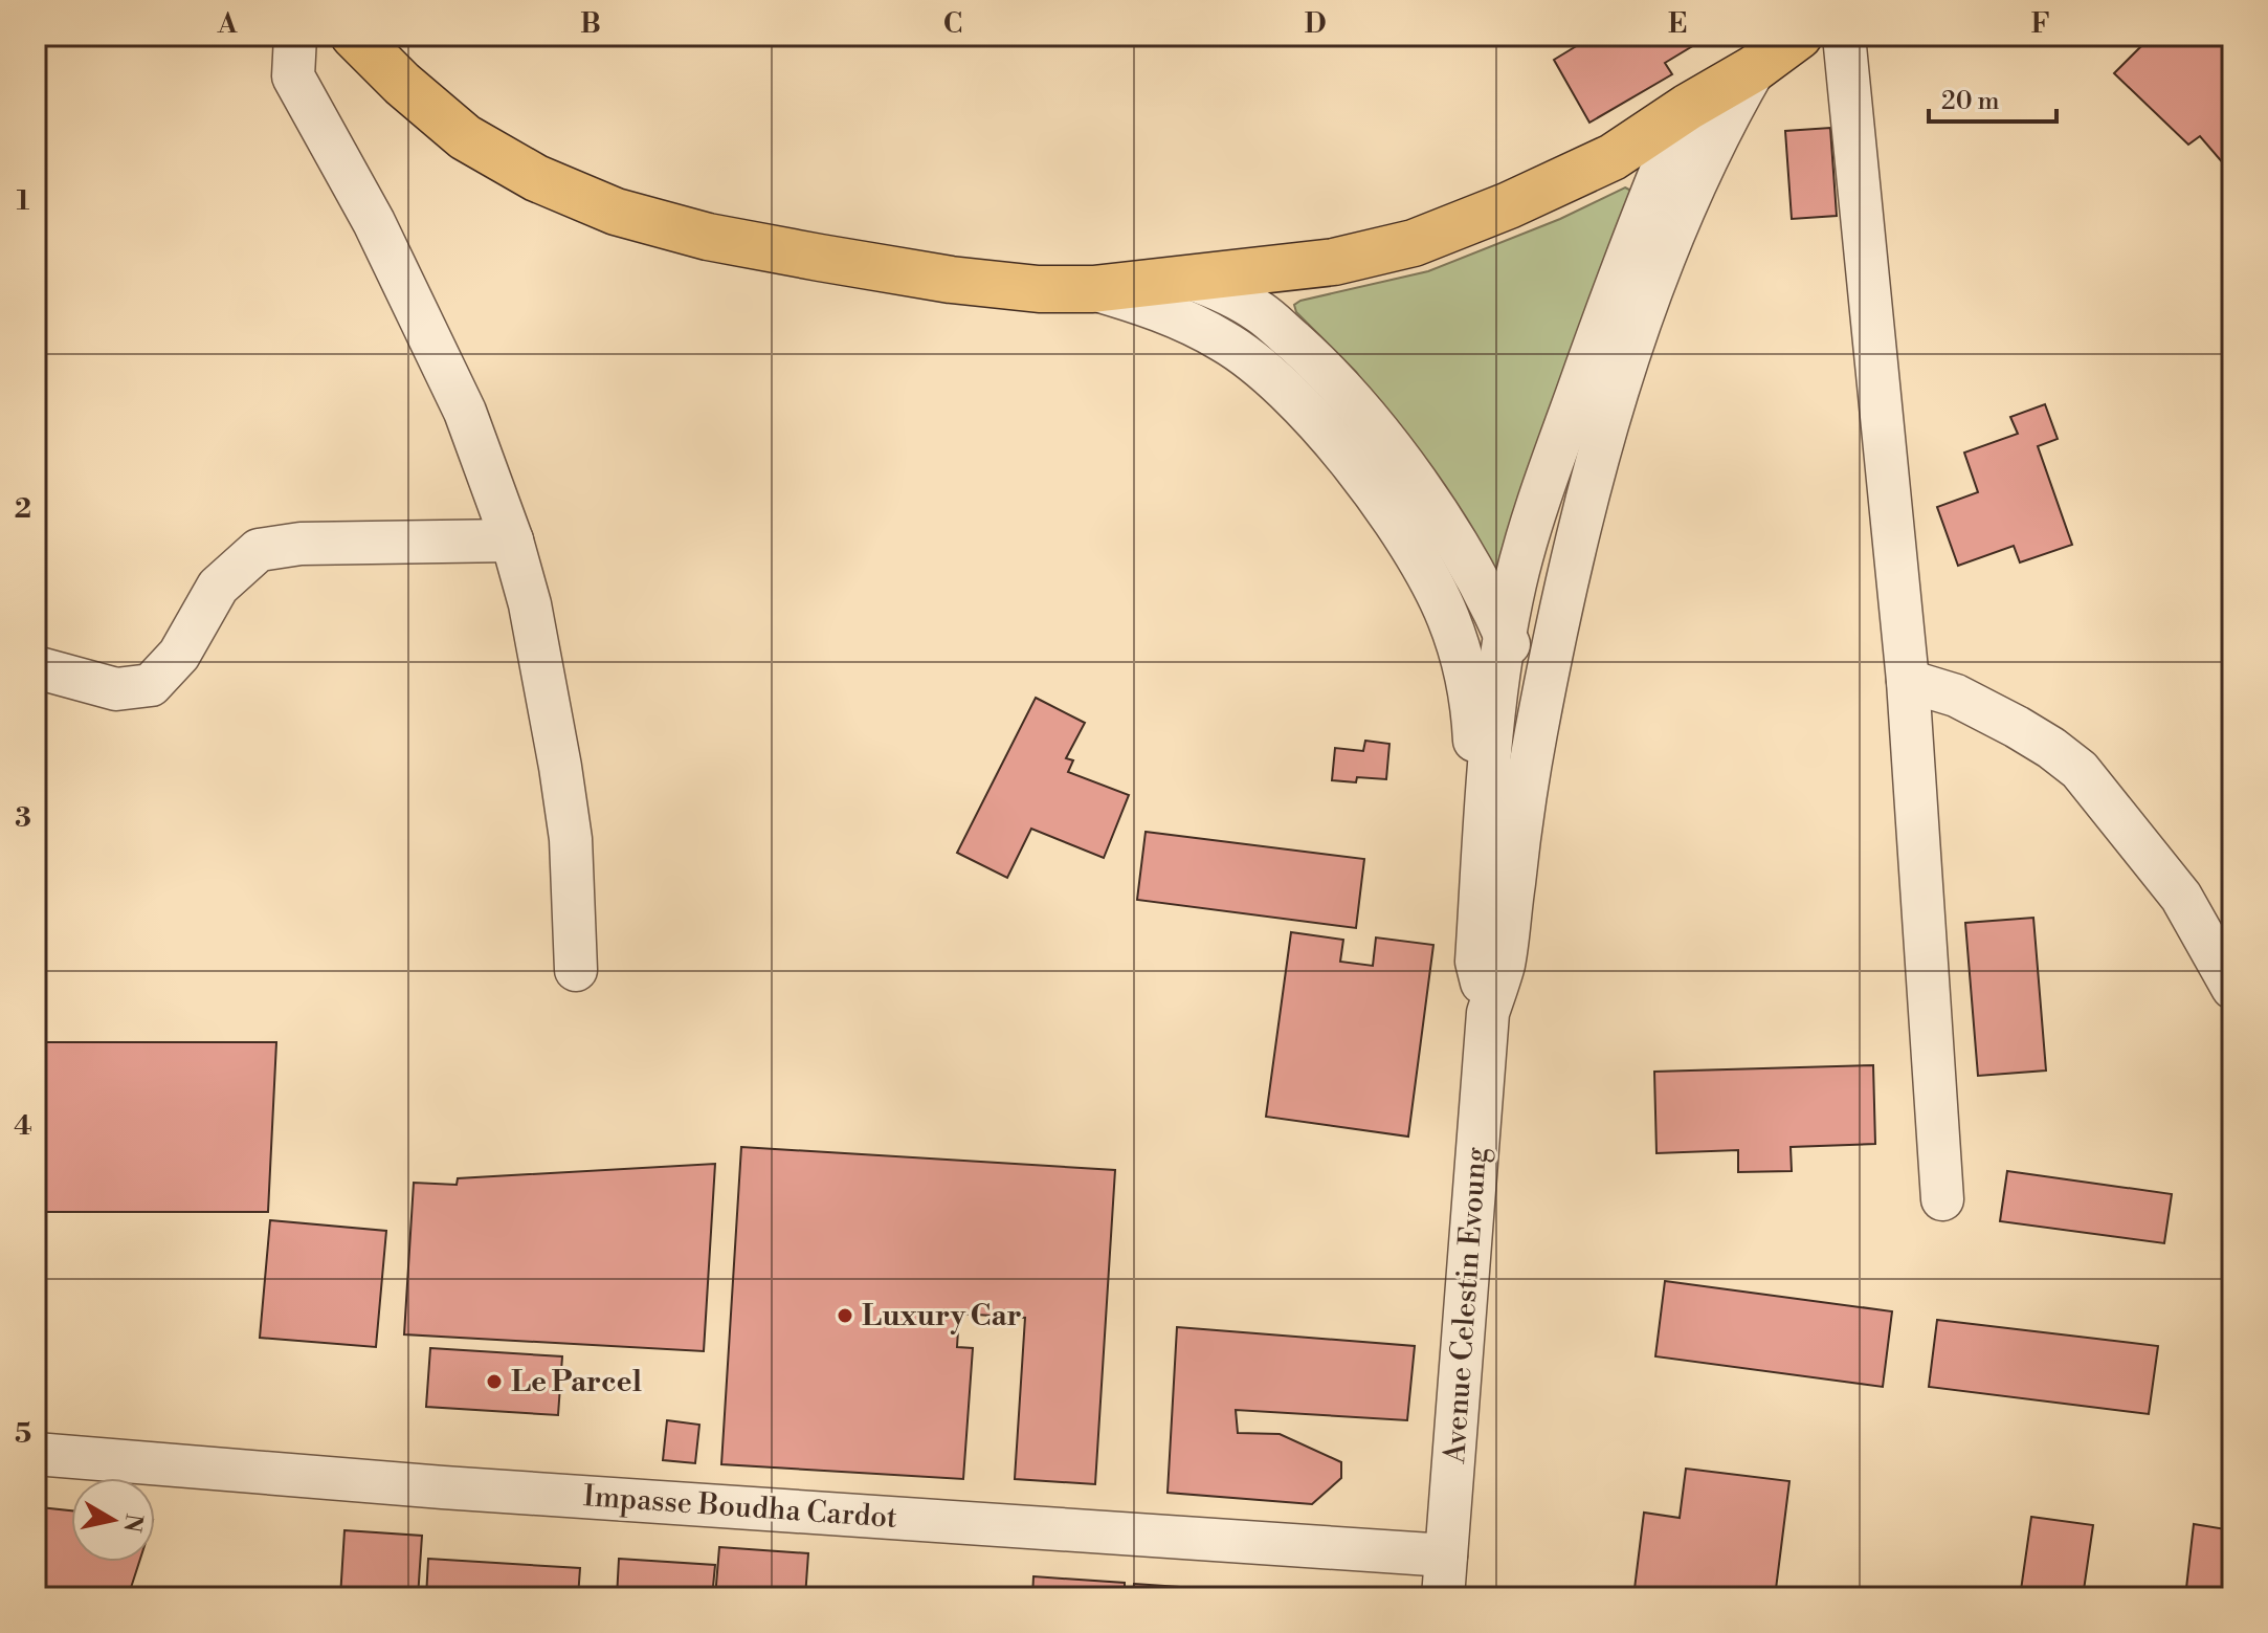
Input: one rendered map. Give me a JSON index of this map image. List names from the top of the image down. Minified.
{"streets":{"street":["Avenue Celestin Evoung","Impasse Boudha Cardot"]},"crossings":[["Avenue Celestin Evoung","Impasse Boudha Cardot"]],"places":["Luxury Car","Le Parcel"],"scale_bar":"20 m","north":"right","grid":{"columns":["A","B","C","D","E","F"],"rows":["1","2","3","4","5"]}}
